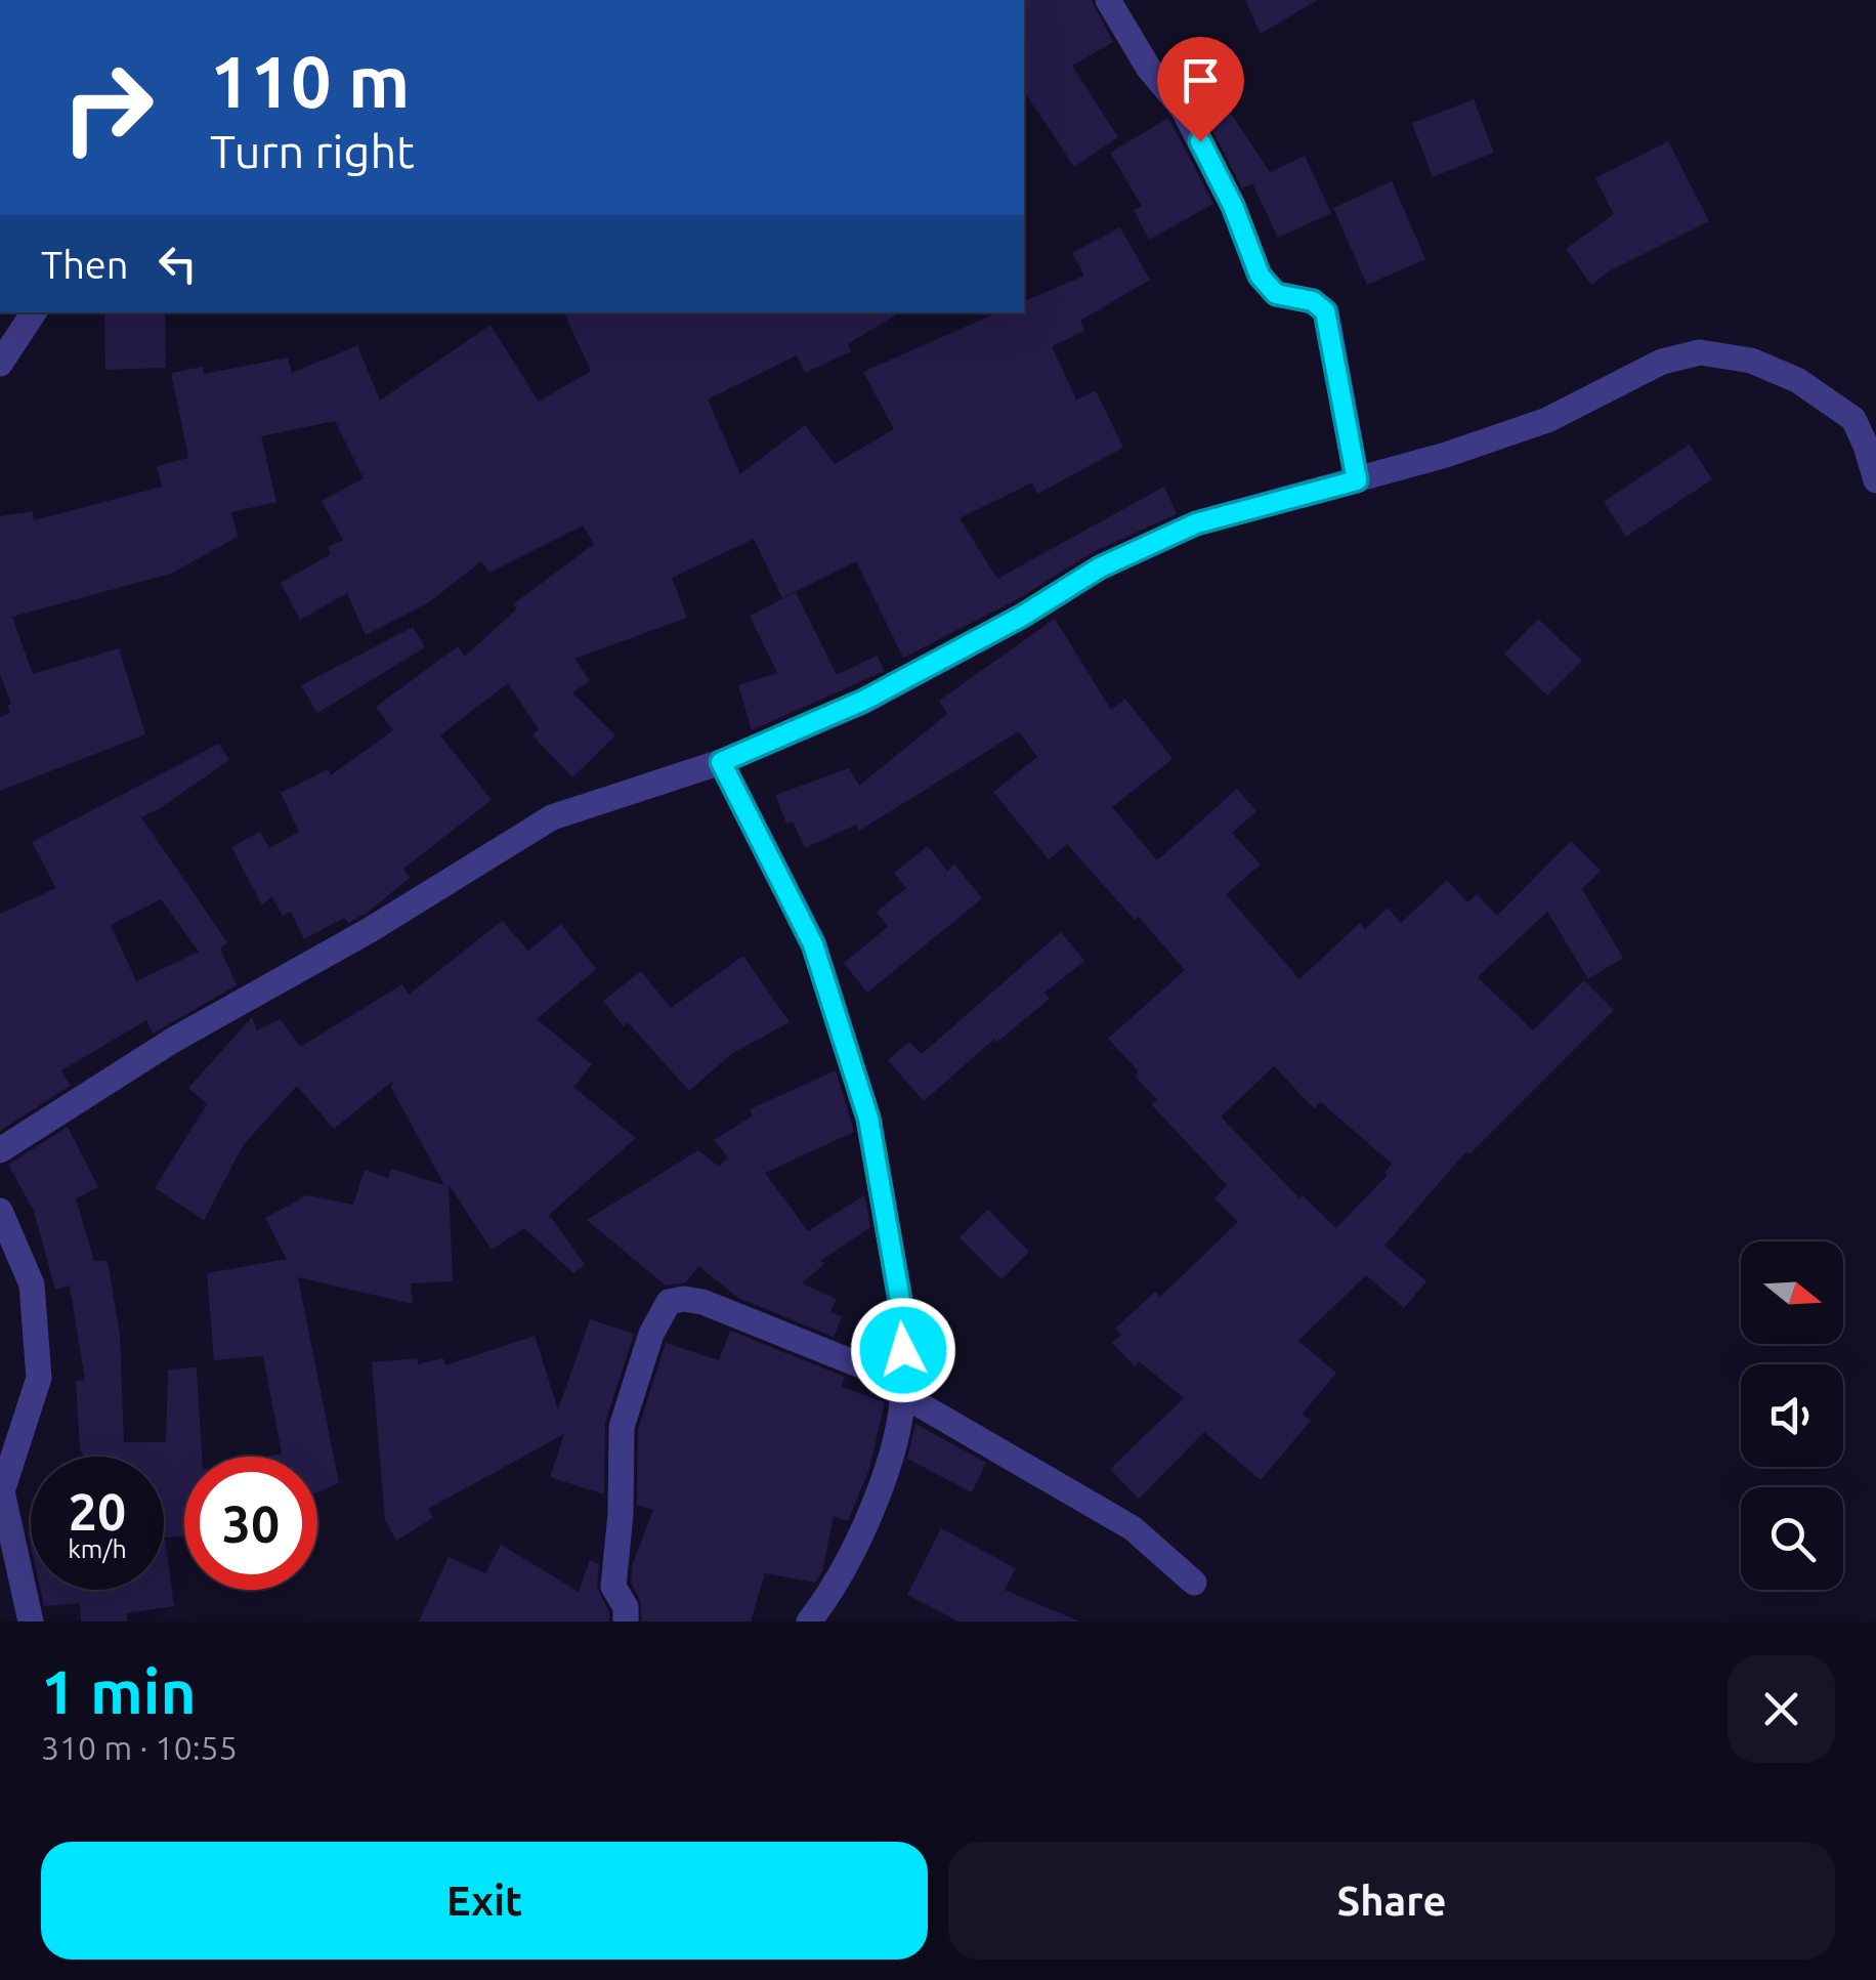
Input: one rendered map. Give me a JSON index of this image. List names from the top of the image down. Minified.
{"north":"right","page":{"turn":["110 m","Turn right"],"then":"Then","speed":"20 km/h","limit":"30","heading":["1 min","310 m · 10:55"],"buttons":["Exit","Share"]}}
